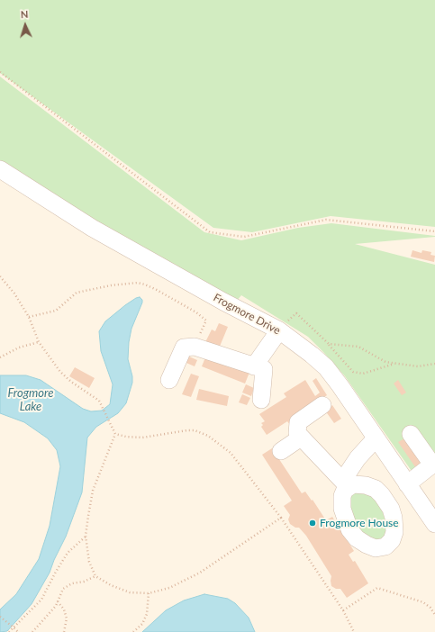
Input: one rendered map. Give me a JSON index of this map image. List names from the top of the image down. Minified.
{"streets":{"lane":["Frogmore Drive"]},"water":["Frogmore Lake"],"places":["Frogmore House"],"north":"top"}
